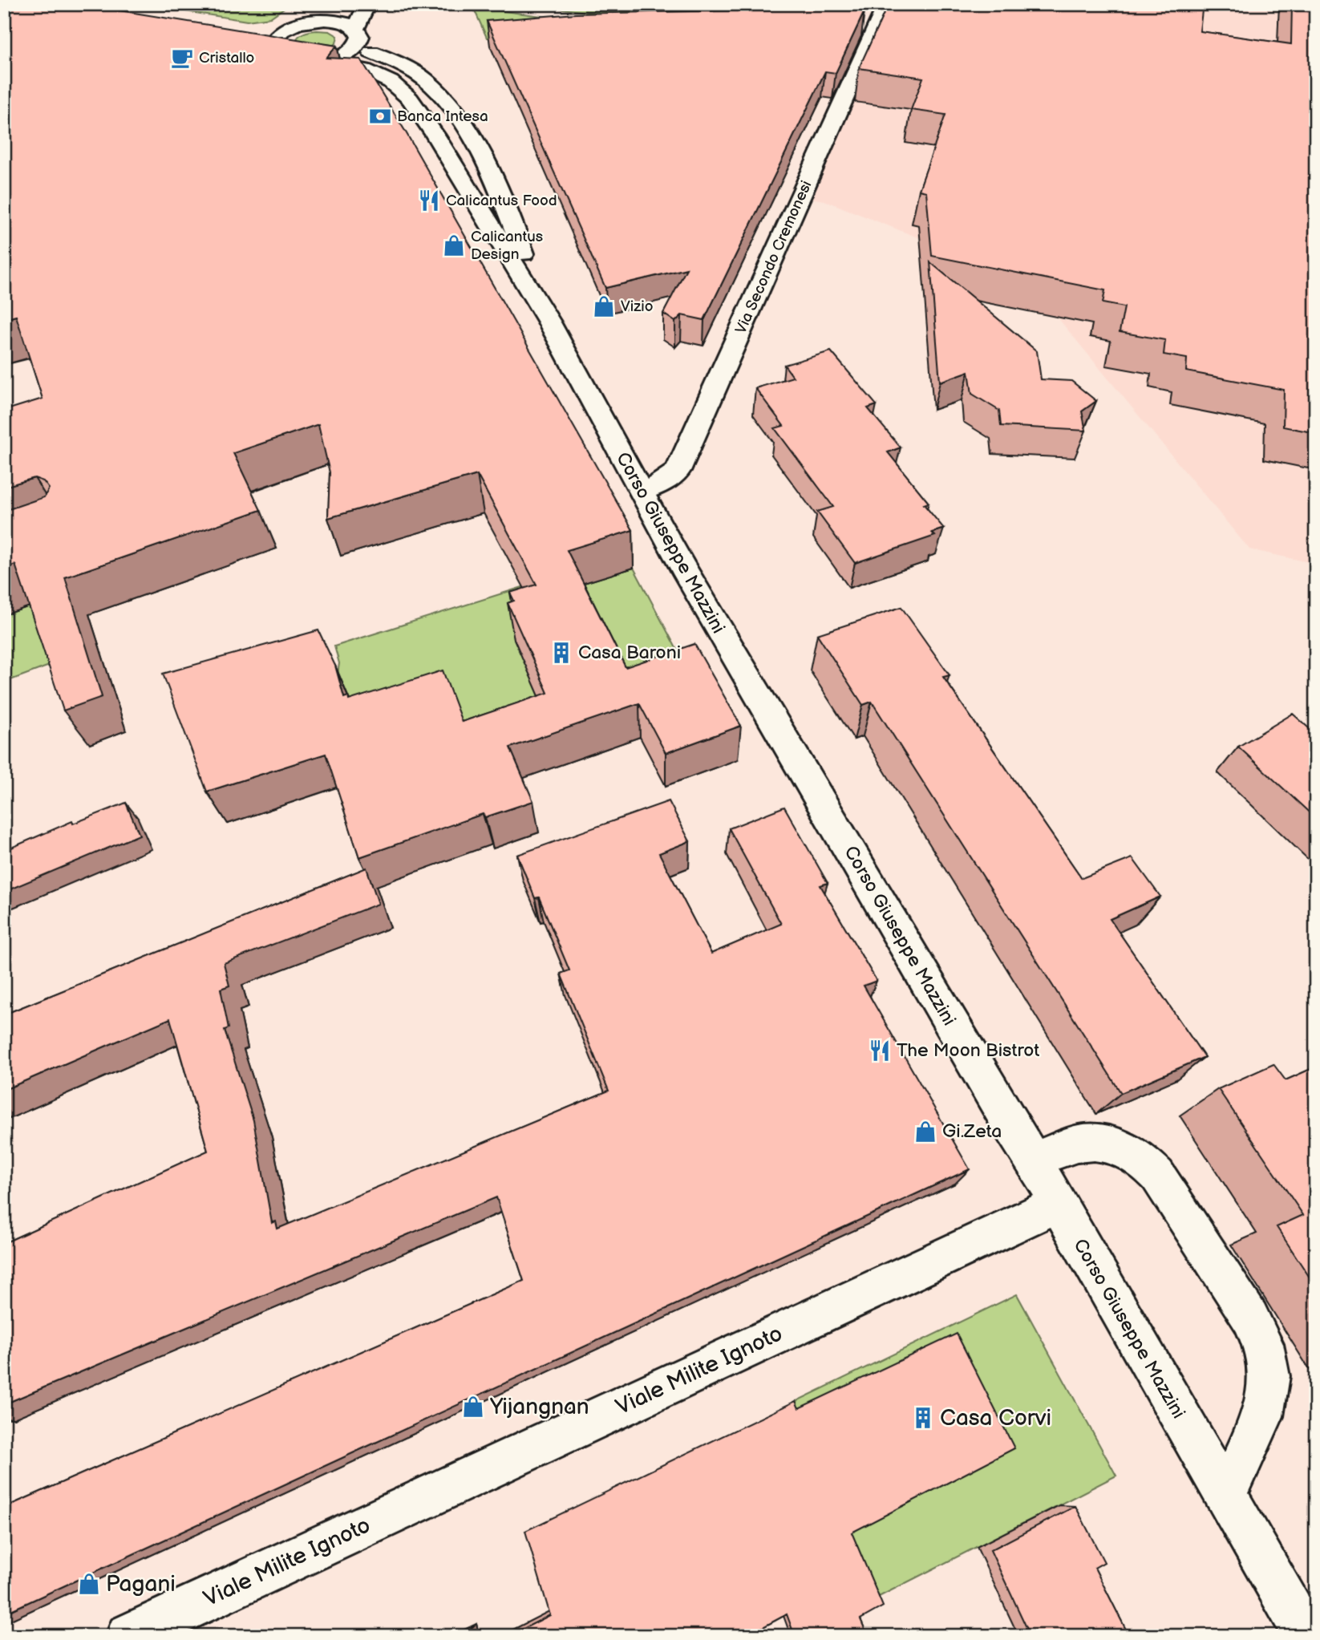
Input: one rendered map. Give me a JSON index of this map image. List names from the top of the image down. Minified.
{"streets":{"street":["Via Secondo Cremonesi","Corso Giuseppe Mazzini","Viale Milite Ignoto"]},"crossings":[["Via Secondo Cremonesi","Corso Giuseppe Mazzini"],["Corso Giuseppe Mazzini","Viale Milite Ignoto"]],"places":{"cafe":["Cristallo"],"bank":["Banca Intesa"],"restaurant":["Calicantus Food","The Moon Bistrot"],"shop":["Calicantus Design","Vizio","Gi.Zeta","Yijangnan","Pagani"],"building":["Casa Baroni","Casa Corvi"]}}
